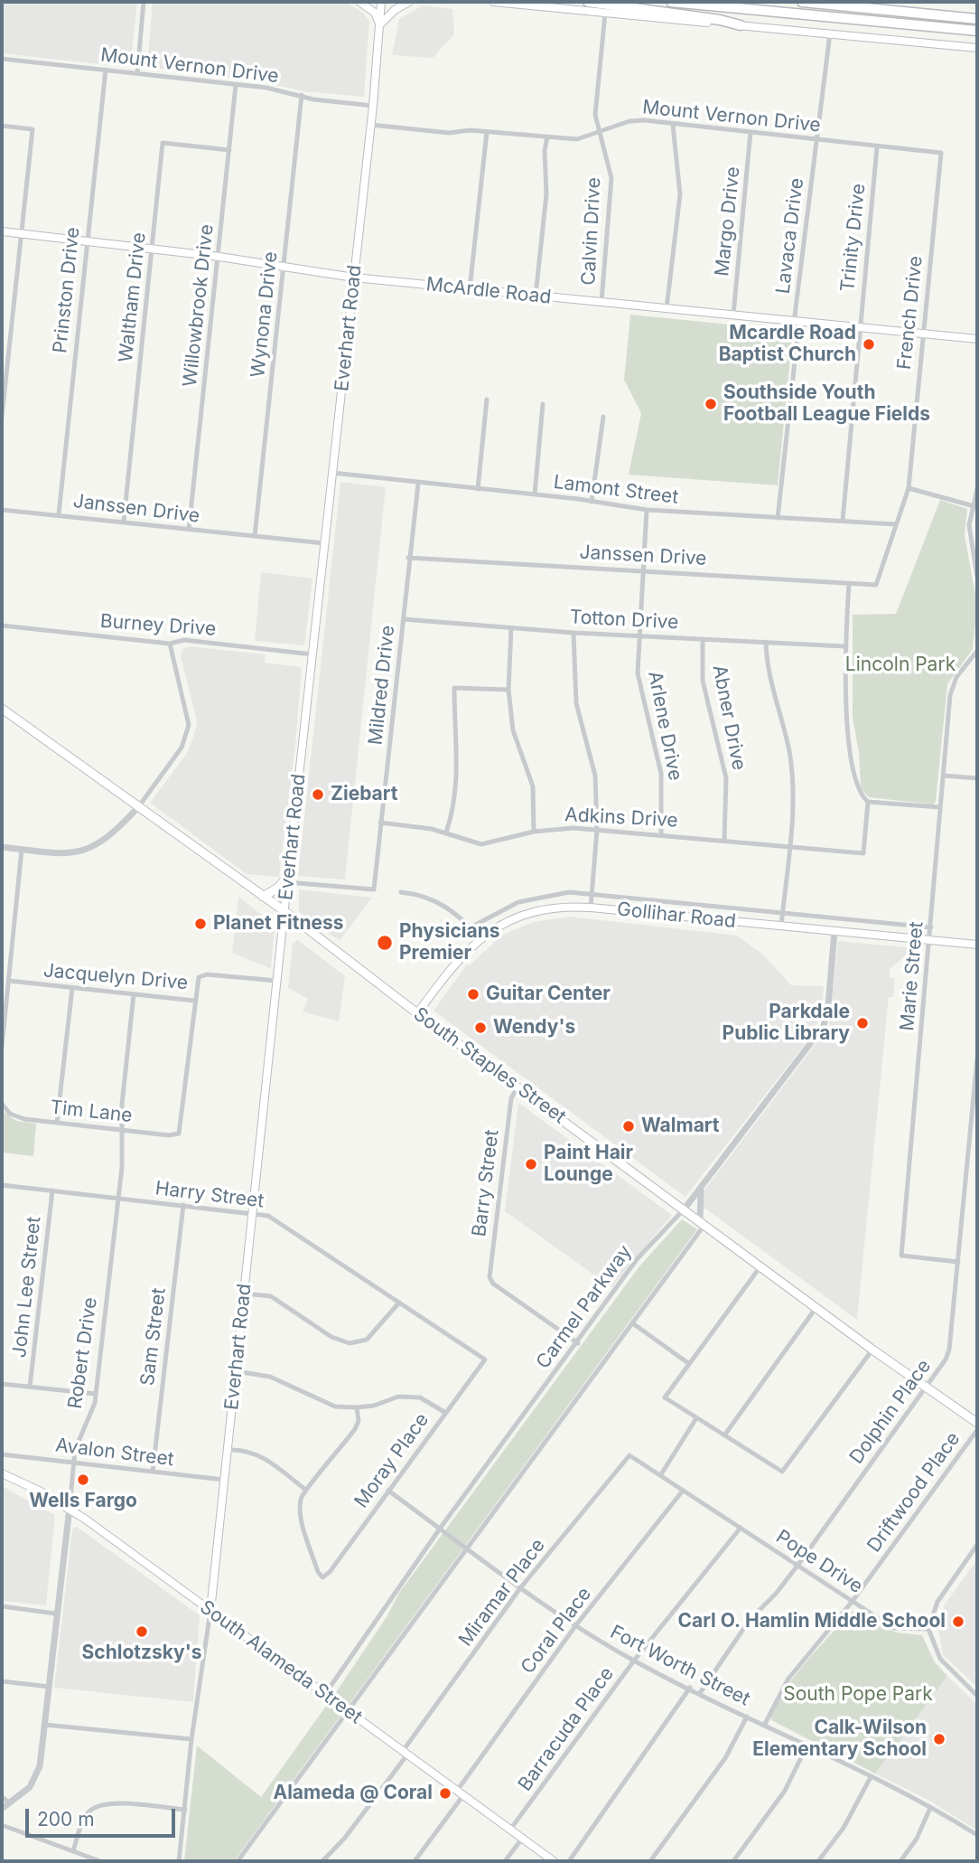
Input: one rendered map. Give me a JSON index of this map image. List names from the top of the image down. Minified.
{"streets":{"main road":["McArdle Road","Everhart Road","Gollihar Road","South Staples Street","South Alameda Street"],"street":["Mount Vernon Drive","Margo Drive","Calvin Drive","Lavaca Drive","Trinity Drive","Prinston Drive","Waltham Drive","Willowbrook Drive","French Drive","Wynona Drive","Lamont Street","Janssen Drive","Totton Drive","Burney Drive","Mildred Drive","Abner Drive","Arlene Drive","Adkins Drive","Marie Street","Jacquelyn Drive","Tim Lane","Barry Street","Harry Street","John Lee Street","Carmel Parkway","Sam Street","Robert Drive","Dolphin Place","Avalon Street","Moray Place","Driftwood Place","Pope Drive","Miramar Place","Coral Place","Fort Worth Street","Barracuda Place"]},"crossings":[["Mount Vernon Drive","Margo Drive"],["Mount Vernon Drive","Calvin Drive"],["Mount Vernon Drive","Lavaca Drive"],["Mount Vernon Drive","Trinity Drive"],["Mount Vernon Drive","Prinston Drive"],["Mount Vernon Drive","Willowbrook Drive"],["Mount Vernon Drive","French Drive"],["Mount Vernon Drive","Wynona Drive"],["Mount Vernon Drive","Everhart Road"],["Margo Drive","McArdle Road"],["Calvin Drive","McArdle Road"],["Lavaca Drive","McArdle Road"],["Lavaca Drive","Lamont Street"],["Trinity Drive","McArdle Road"],["Trinity Drive","Lamont Street"],["Prinston Drive","McArdle Road"],["Prinston Drive","Janssen Drive"],["McArdle Road","Waltham Drive"],["McArdle Road","Willowbrook Drive"],["McArdle Road","French Drive"],["McArdle Road","Wynona Drive"],["McArdle Road","Everhart Road"],["Waltham Drive","Willowbrook Drive"],["Waltham Drive","Janssen Drive"],["Willowbrook Drive","Janssen Drive"],["French Drive","Lamont Street"],["French Drive","Janssen Drive"],["Wynona Drive","Janssen Drive"],["Everhart Road","Lamont Street"],["Everhart Road","Janssen Drive"],["Everhart Road","Burney Drive"],["Everhart Road","Mildred Drive"],["Everhart Road","Jacquelyn Drive"],["Everhart Road","South Staples Street"],["Everhart Road","Harry Street"],["Everhart Road","Avalon Street"],["Everhart Road","South Alameda Street"],["Lamont Street","Mildred Drive"],["Lamont Street","Arlene Drive"],["Janssen Drive","Mildred Drive"],["Janssen Drive","Arlene Drive"],["Totton Drive","Mildred Drive"],["Totton Drive","Abner Drive"],["Totton Drive","Arlene Drive"],["Mildred Drive","Adkins Drive"],["Abner Drive","Adkins Drive"],["Arlene Drive","Adkins Drive"],["Gollihar Road","Marie Street"],["Gollihar Road","South Staples Street"],["Gollihar Road","Carmel Parkway"],["Marie Street","Dolphin Place"],["Jacquelyn Drive","Tim Lane"],["Jacquelyn Drive","Robert Drive"],["South Staples Street","Barry Street"],["South Staples Street","Carmel Parkway"],["South Staples Street","Dolphin Place"],["Tim Lane","Robert Drive"],["Barry Street","Carmel Parkway"],["Harry Street","John Lee Street"],["Harry Street","Sam Street"],["Harry Street","Robert Drive"],["Harry Street","Moray Place"],["Carmel Parkway","South Alameda Street"],["Carmel Parkway","Fort Worth Street"],["Sam Street","Avalon Street"],["Robert Drive","Avalon Street"],["Robert Drive","South Alameda Street"],["Dolphin Place","Pope Drive"],["Dolphin Place","Fort Worth Street"],["Moray Place","Fort Worth Street"],["Driftwood Place","Pope Drive"],["Driftwood Place","Fort Worth Street"],["Pope Drive","Miramar Place"],["Pope Drive","Coral Place"],["Pope Drive","Barracuda Place"],["Miramar Place","South Alameda Street"],["Miramar Place","Fort Worth Street"],["Coral Place","South Alameda Street"],["Coral Place","Fort Worth Street"],["South Alameda Street","Barracuda Place"],["Fort Worth Street","Barracuda Place"]],"parks":["Lincoln Park","South Pope Park"],"places":["Mcardle Road Baptist Church","Southside Youth Football League Fields","Ziebart","Planet Fitness","Physicians Premier","Guitar Center","Parkdale Public Library","Wendy's","Walmart","Paint Hair Lounge","Wells Fargo","Carl O. Hamlin Middle School","Schlotzsky's","Calk-Wilson Elementary School","Alameda @ Coral"],"scale_bar":"200 m"}
